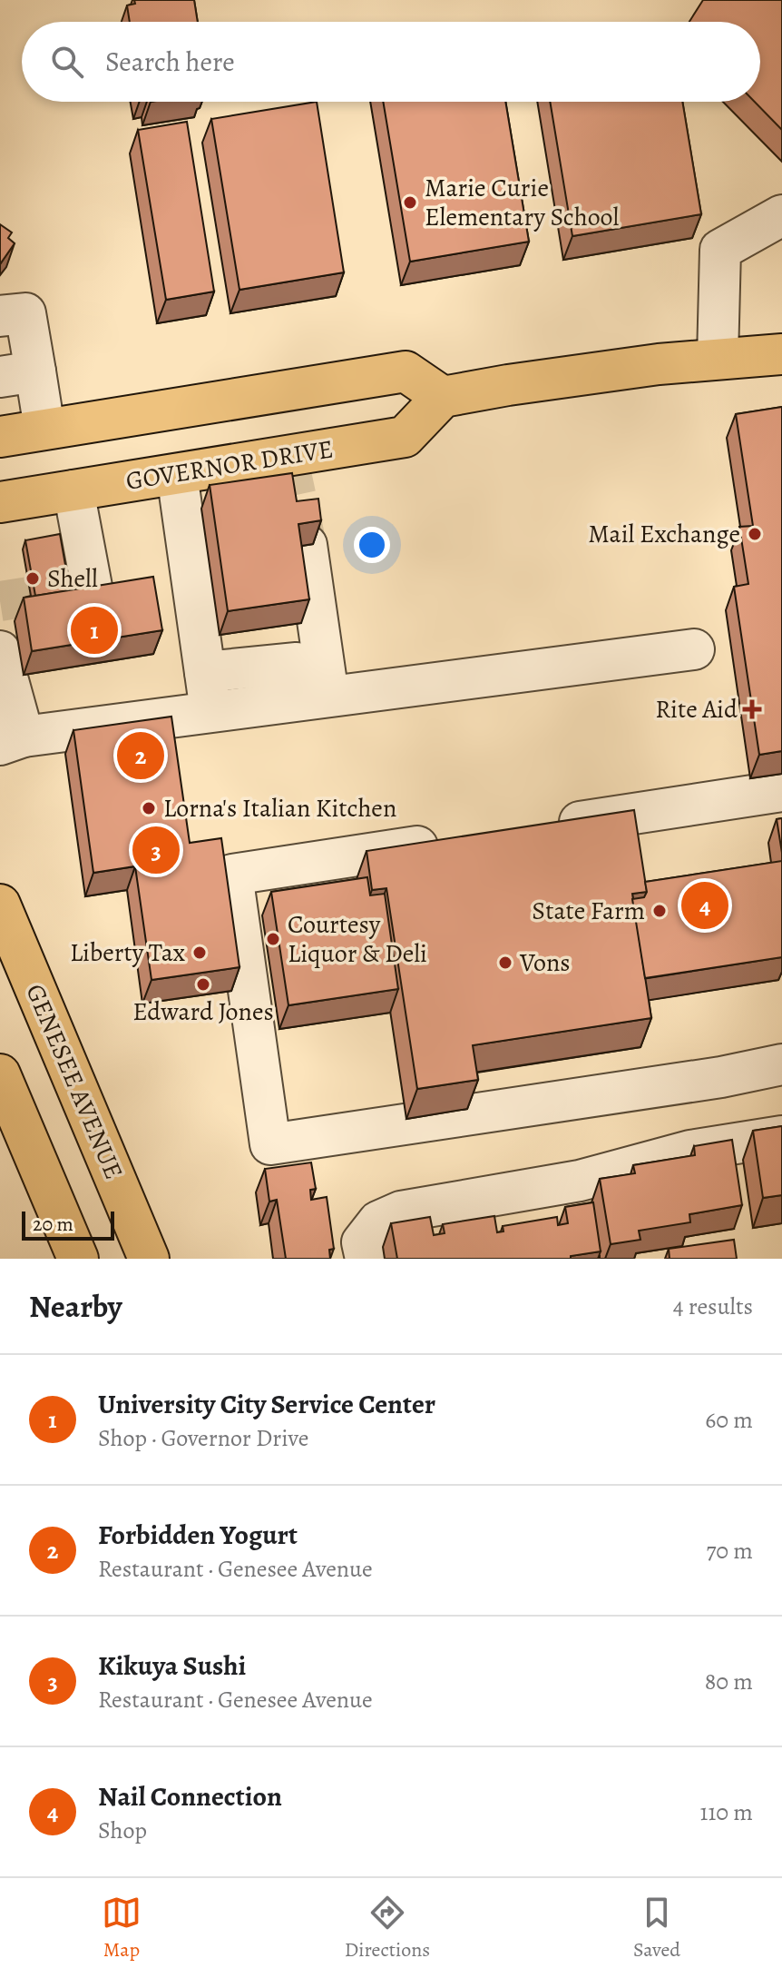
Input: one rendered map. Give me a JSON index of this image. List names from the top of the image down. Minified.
{"streets":{"main road":["GOVERNOR DRIVE","GENESEE AVENUE"]},"places":{"other":["Marie Curie Elementary School","Mail Exchange","Shell","Lorna's Italian Kitchen","State Farm","Courtesy Liquor & Deli","Liberty Tax","Vons","Edward Jones"],"health":["Rite Aid"]},"scale_bar":"20 m","page":{"search":"Search here","pins":["1","2","3","4"],"scale":"20 m","heading":["Nearby","4 results"],"list":[{"mark":"1","name":"University City Service Center","note":"Shop · Governor Drive","value":"60 m"},{"mark":"2","name":"Forbidden Yogurt","note":"Restaurant · Genesee Avenue","value":"70 m"},{"mark":"3","name":"Kikuya Sushi","note":"Restaurant · Genesee Avenue","value":"80 m"},{"mark":"4","name":"Nail Connection","note":"Shop","value":"110 m"}],"nav":["Map","Directions","Saved"]}}
